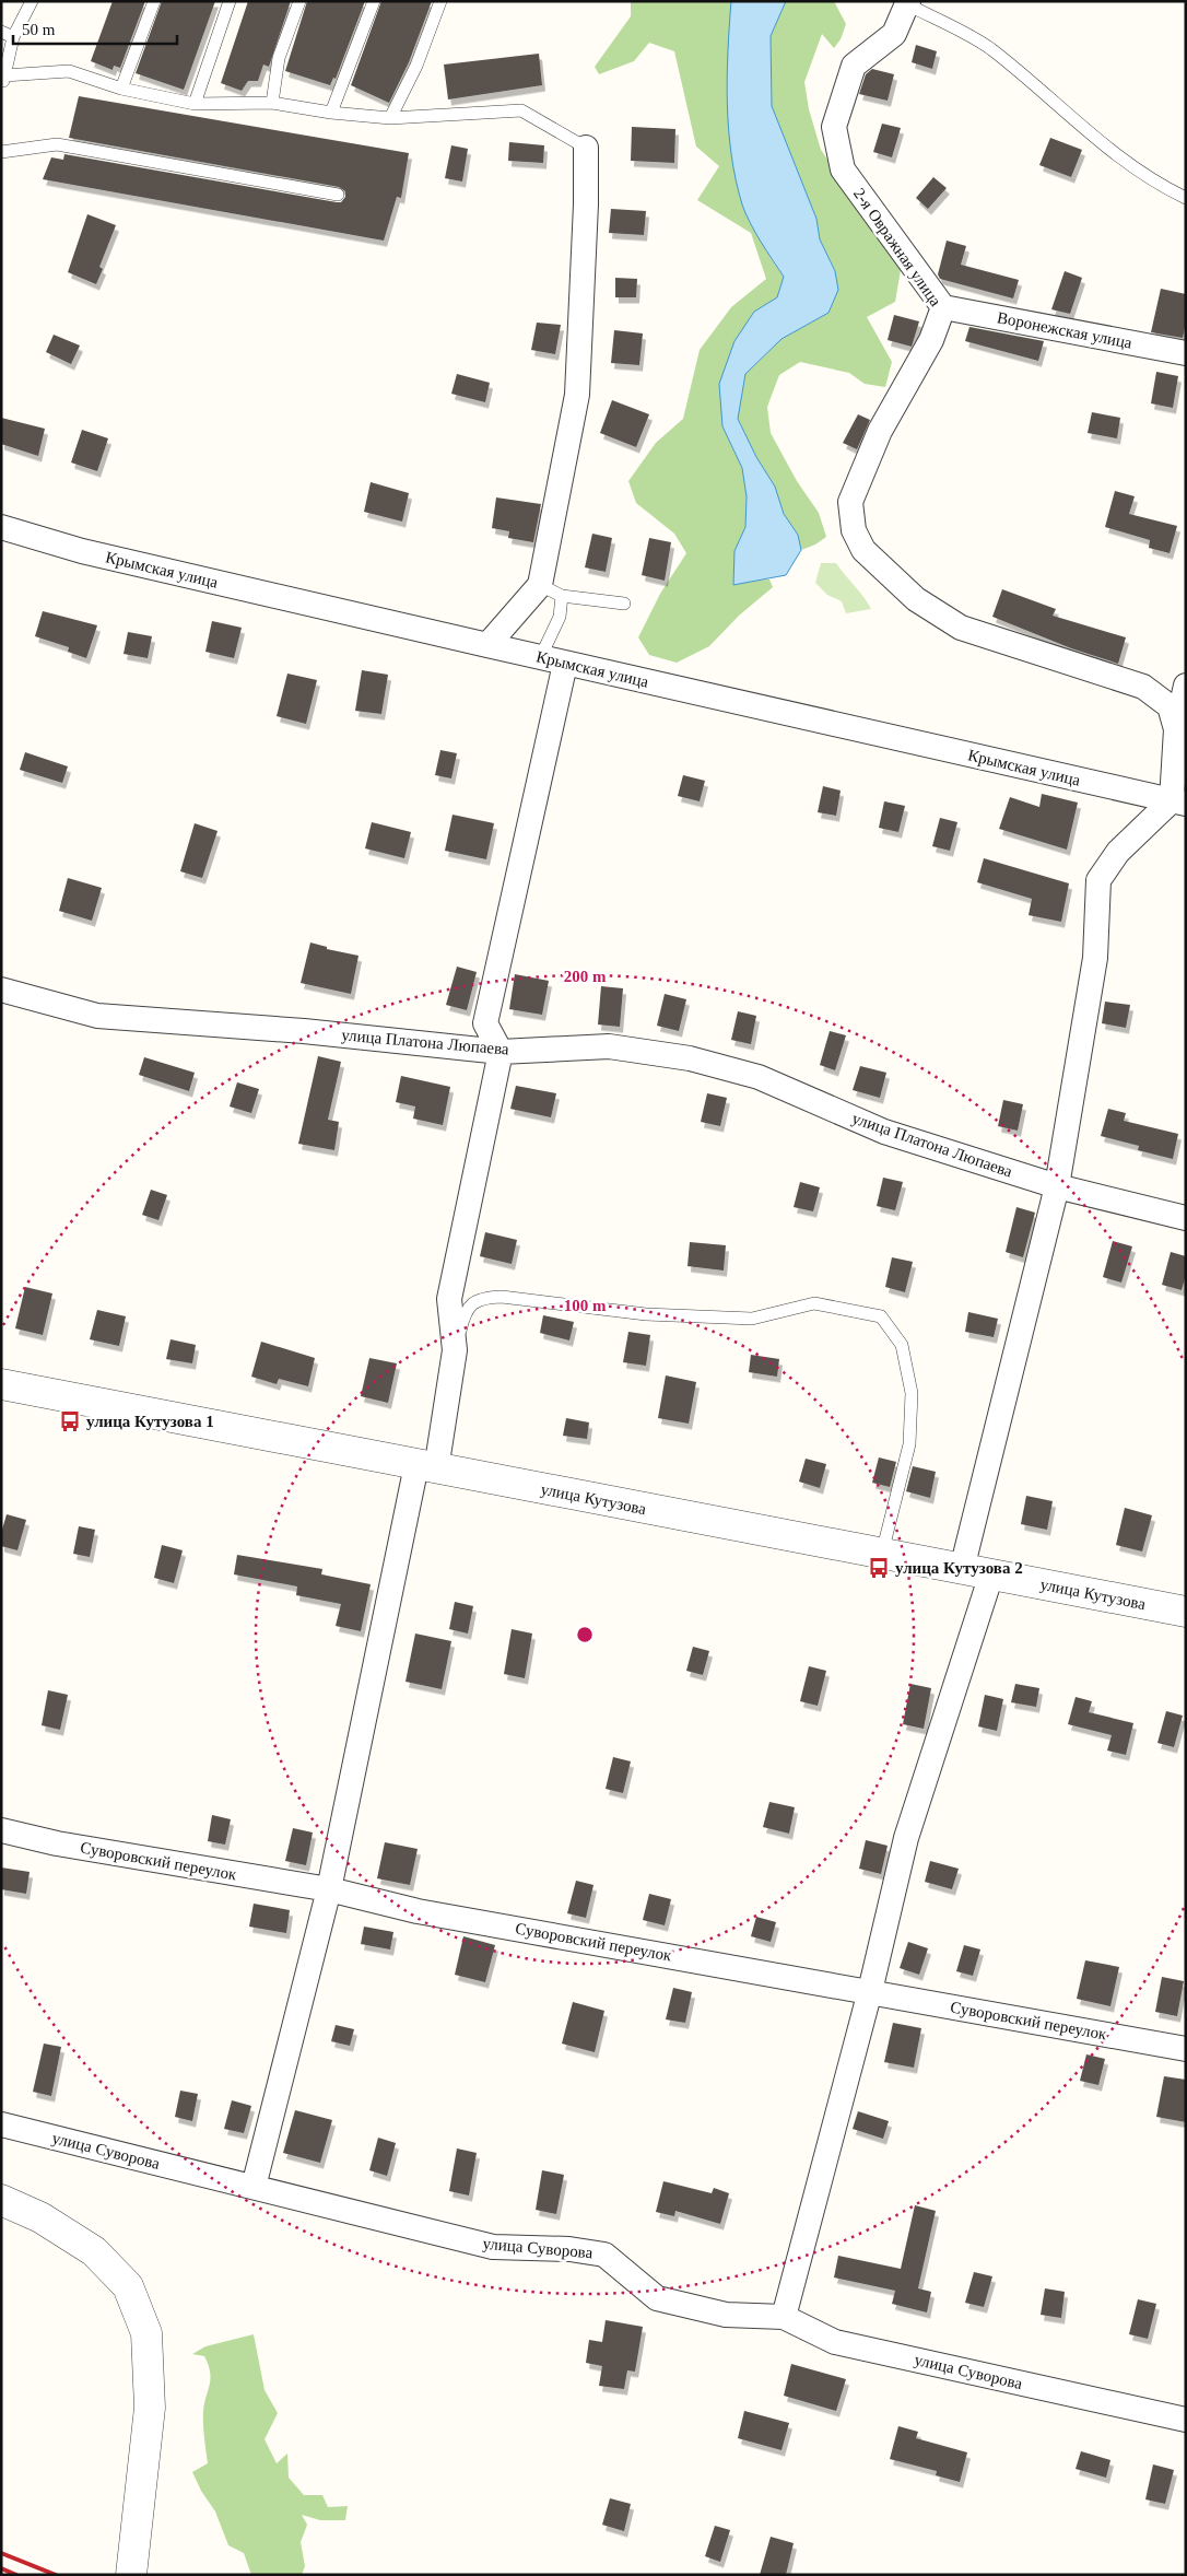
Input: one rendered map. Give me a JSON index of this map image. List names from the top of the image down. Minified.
{"streets":{"street":["2-я Овражная улица","Воронежская улица","Крымская улица","улица Платона Люпаева","улица Кутузова","Суворовский переулок","улица Суворова"]},"crossings":[["2-я Овражная улица","Воронежская улица"]],"places":{"bus stop":["улица Кутузова 1","улица Кутузова 2"]},"scale_bar":"50 m","rings":["200 m","100 m"]}
